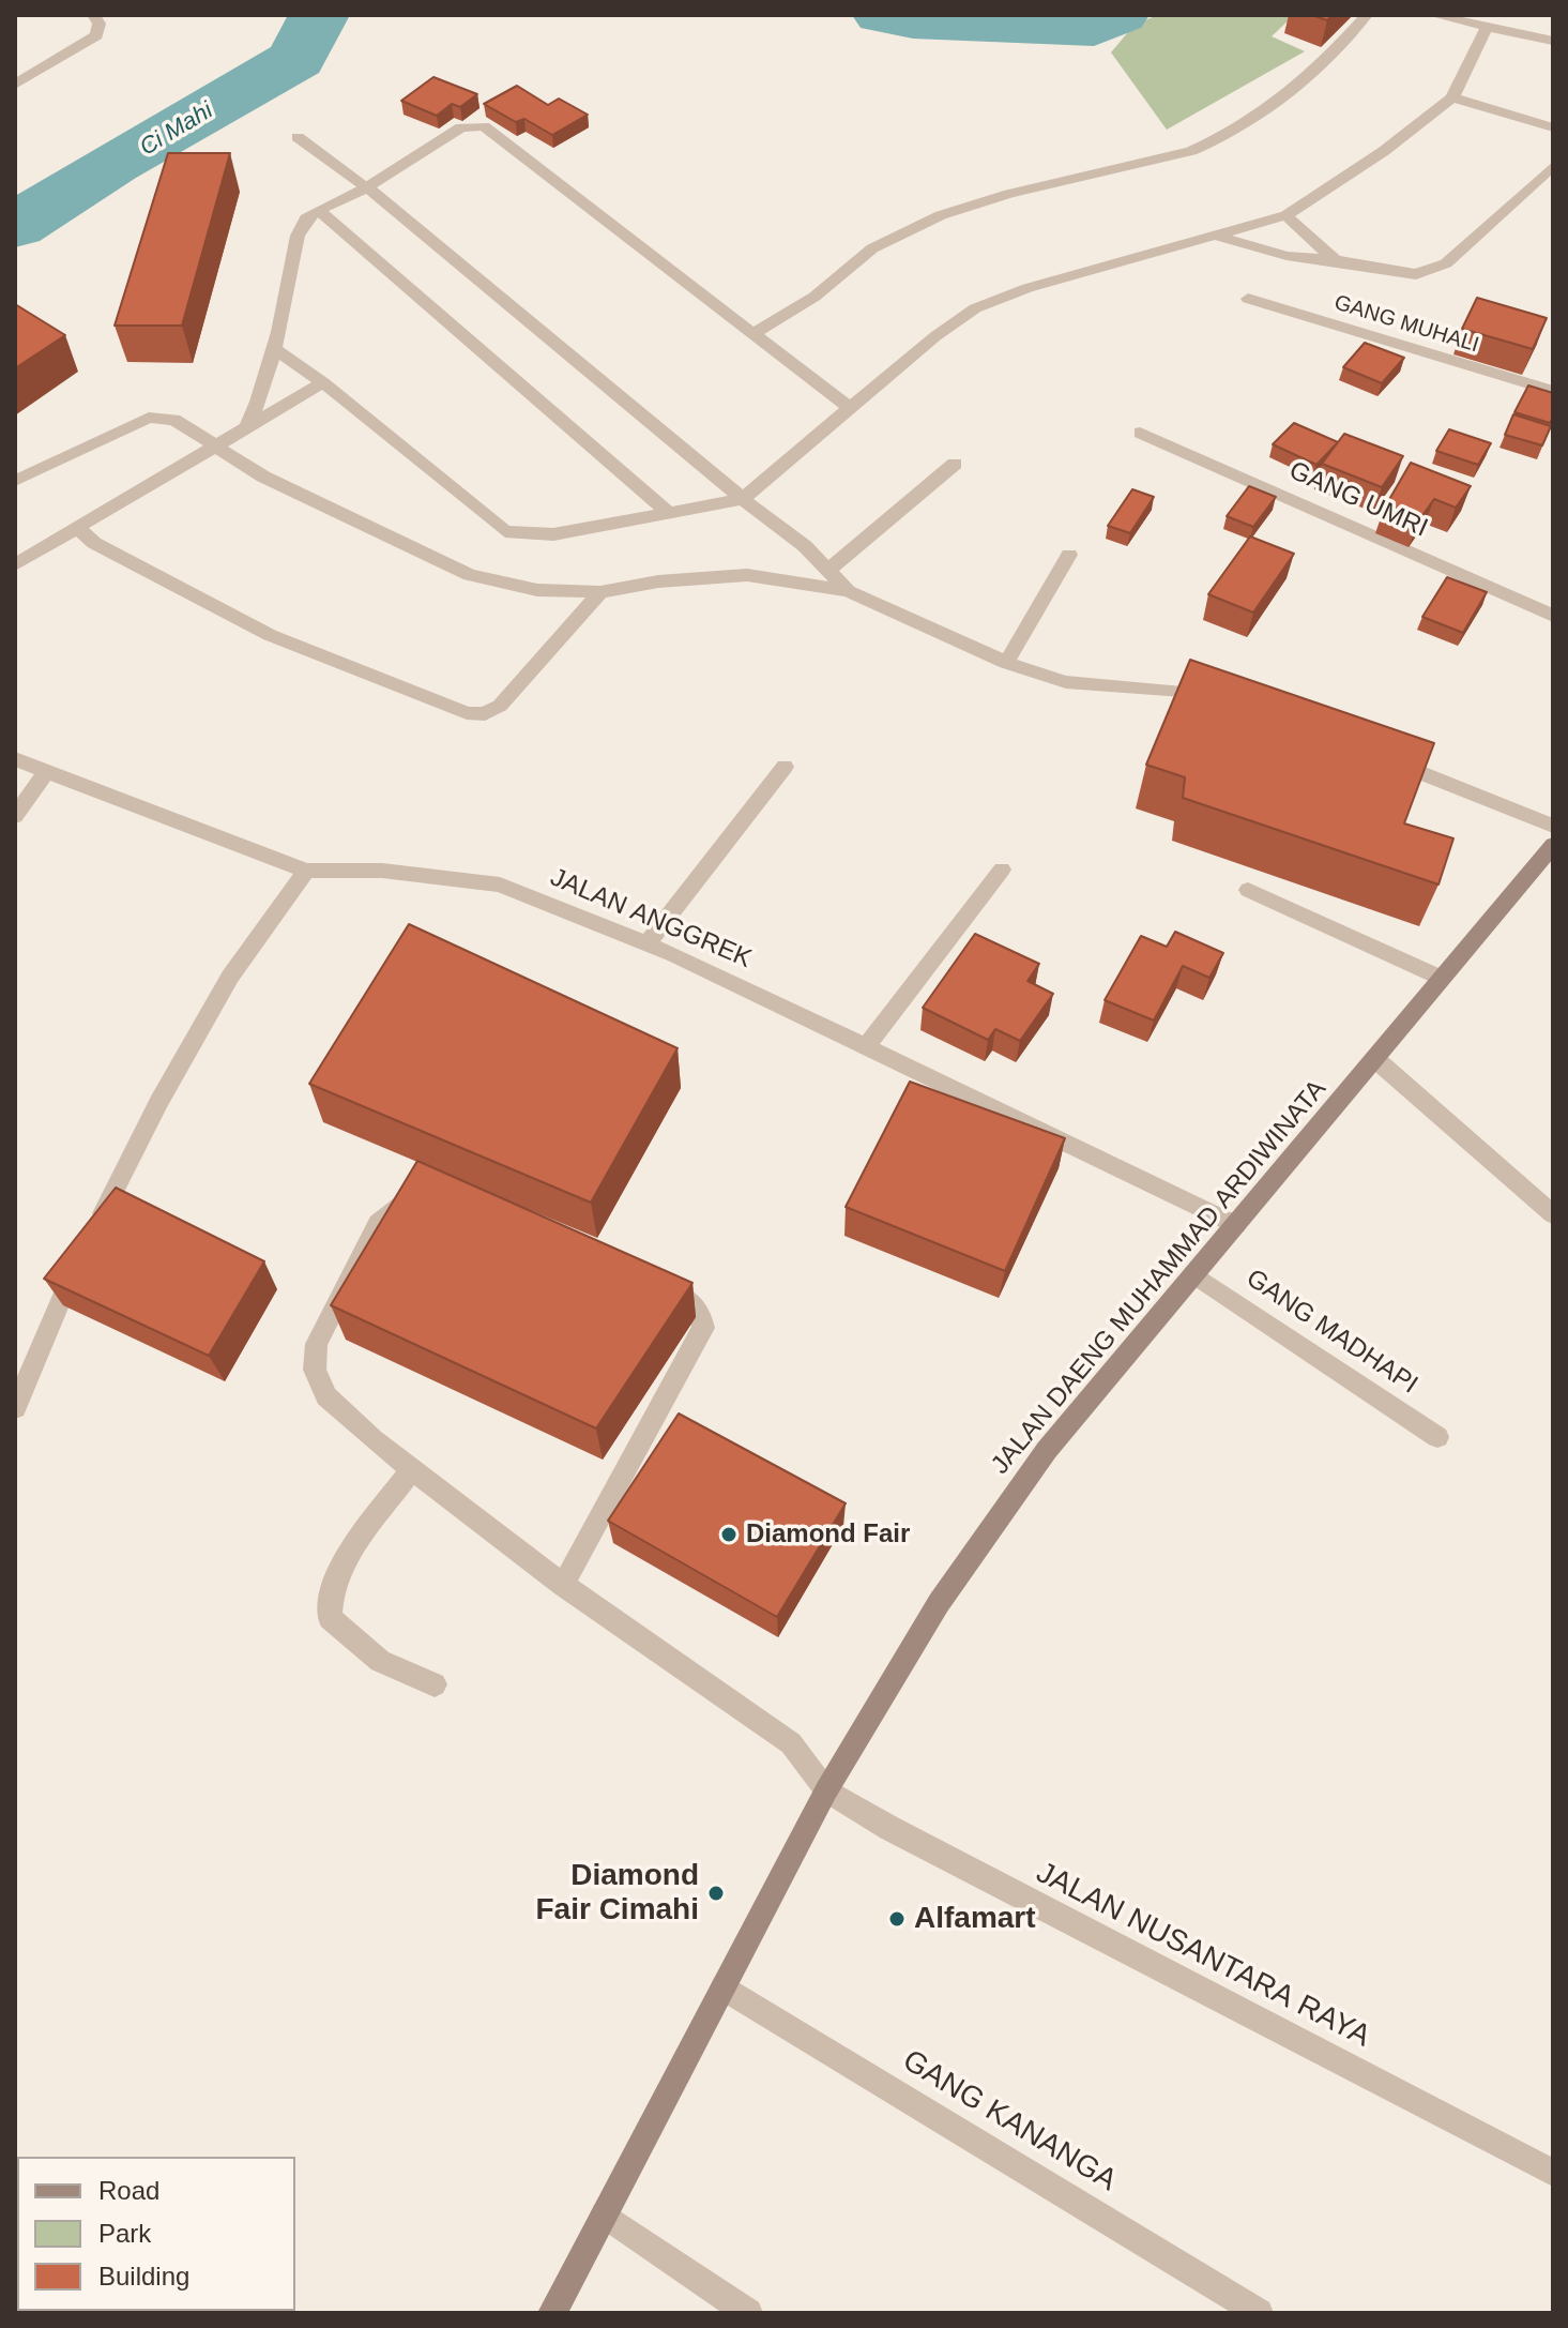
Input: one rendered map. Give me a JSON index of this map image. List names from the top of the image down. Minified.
{"streets":{"main road":["JALAN DAENG MUHAMMAD ARDIWINATA"],"street":["GANG MUHALI","GANG UMRI","JALAN ANGGREK","GANG MADHAPI","JALAN NUSANTARA RAYA","GANG KANANGA"]},"crossings":[["JALAN ANGGREK","JALAN DAENG MUHAMMAD ARDIWINATA"],["JALAN DAENG MUHAMMAD ARDIWINATA","GANG MADHAPI"],["JALAN DAENG MUHAMMAD ARDIWINATA","JALAN NUSANTARA RAYA"],["JALAN DAENG MUHAMMAD ARDIWINATA","GANG KANANGA"]],"water":["Ci Mahi"],"places":["Diamond Fair","Diamond Fair Cimahi","Alfamart"],"legend":["Road","Park","Building"]}
